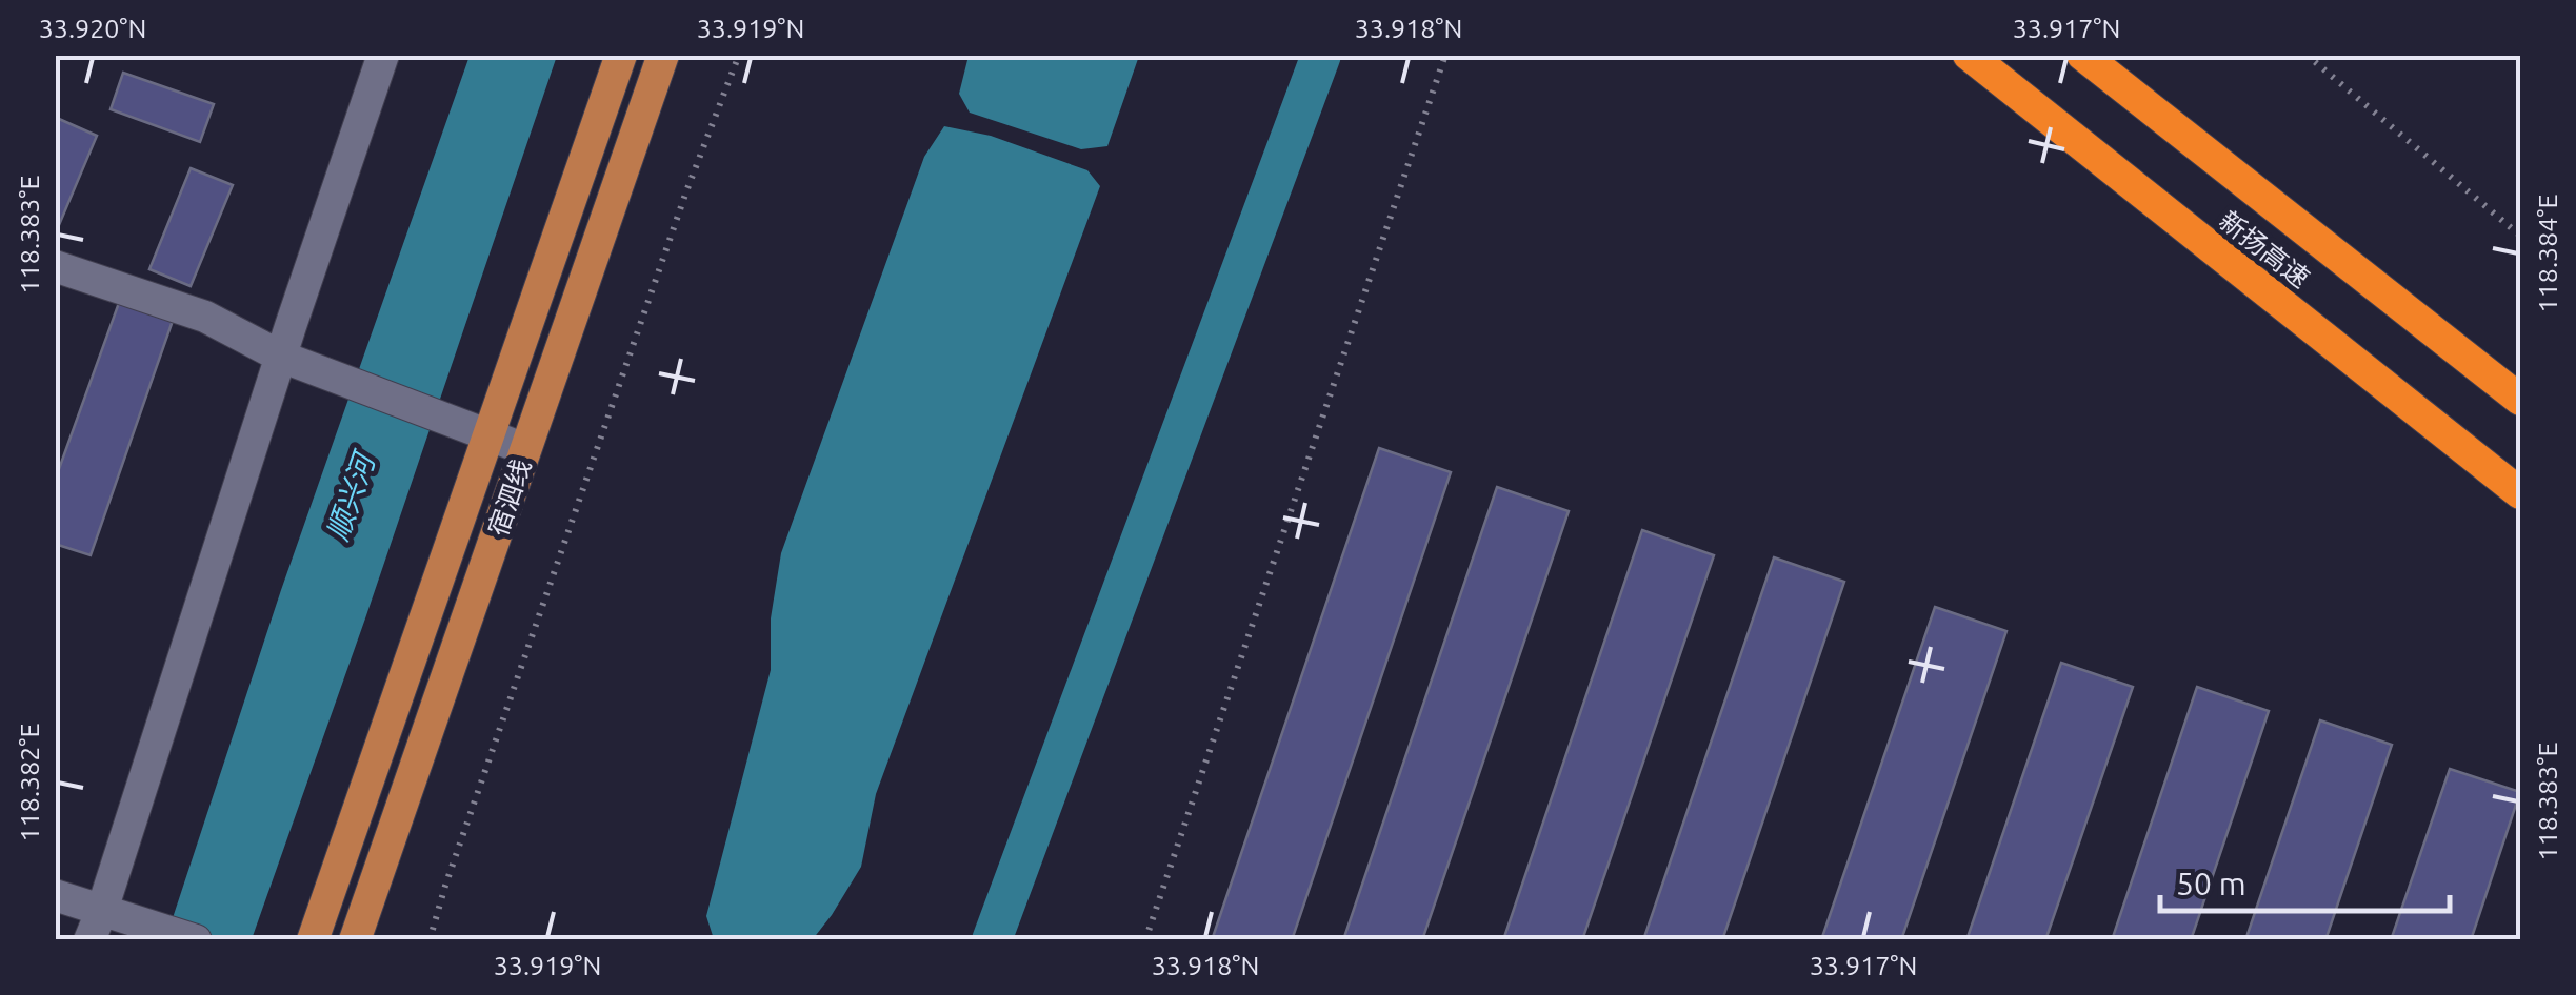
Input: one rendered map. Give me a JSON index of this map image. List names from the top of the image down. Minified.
{"streets":{"highway":["新扬高速"],"main road":["宿泗线"]},"water":["顺兴河"],"scale_bar":"50 m","coordinates":["33.920°N","33.919°N","33.918°N","33.917°N","118.383°E","118.384°E","118.382°E"]}
